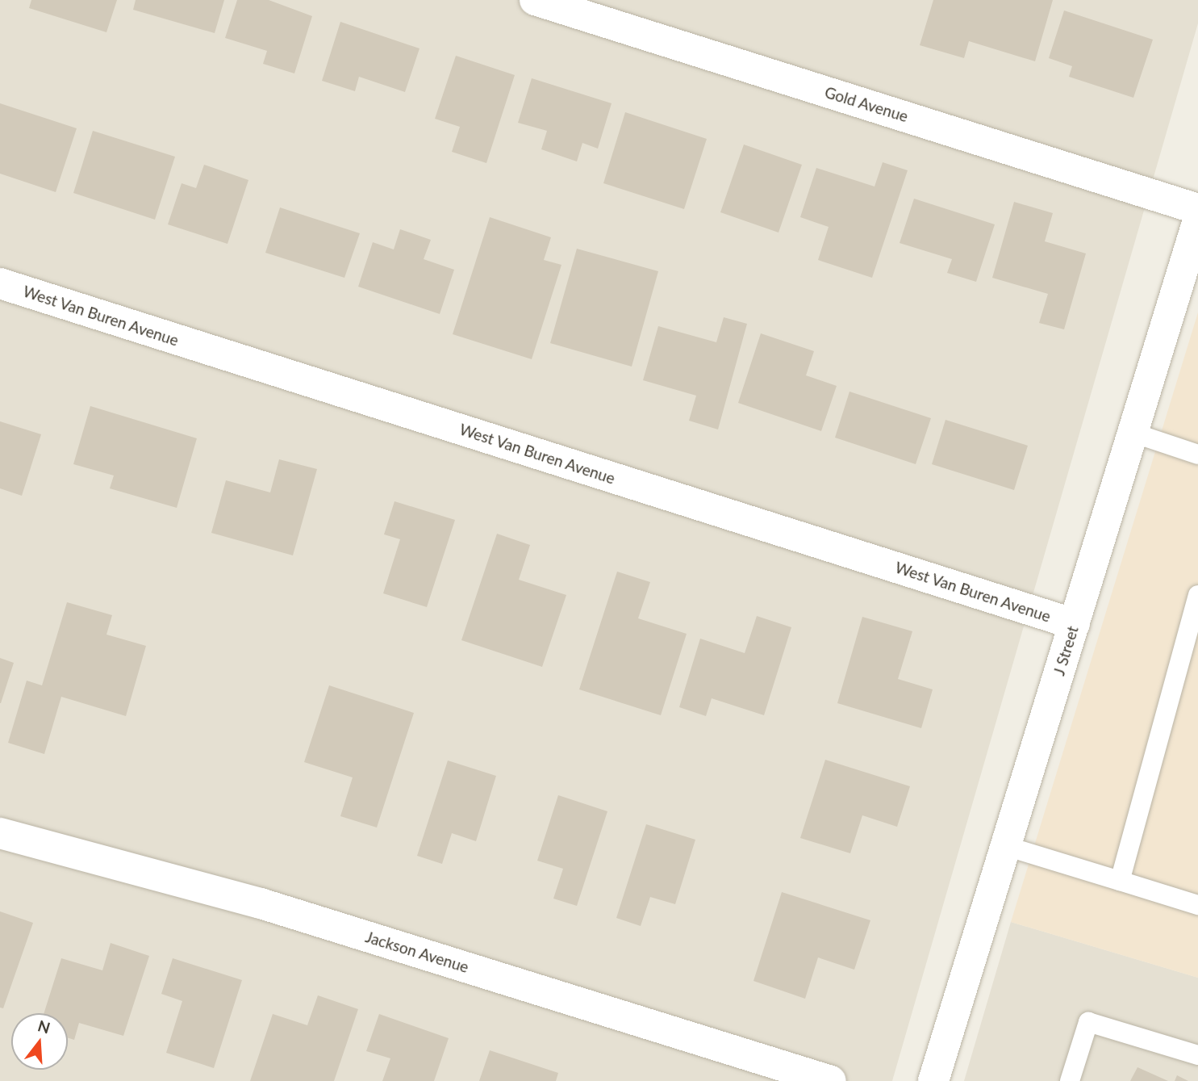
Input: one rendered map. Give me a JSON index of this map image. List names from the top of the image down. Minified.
{"streets":{"street":["Gold Avenue","West Van Buren Avenue","J Street","Jackson Avenue"]},"crossings":[["West Van Buren Avenue","J Street"]],"north":"top"}
